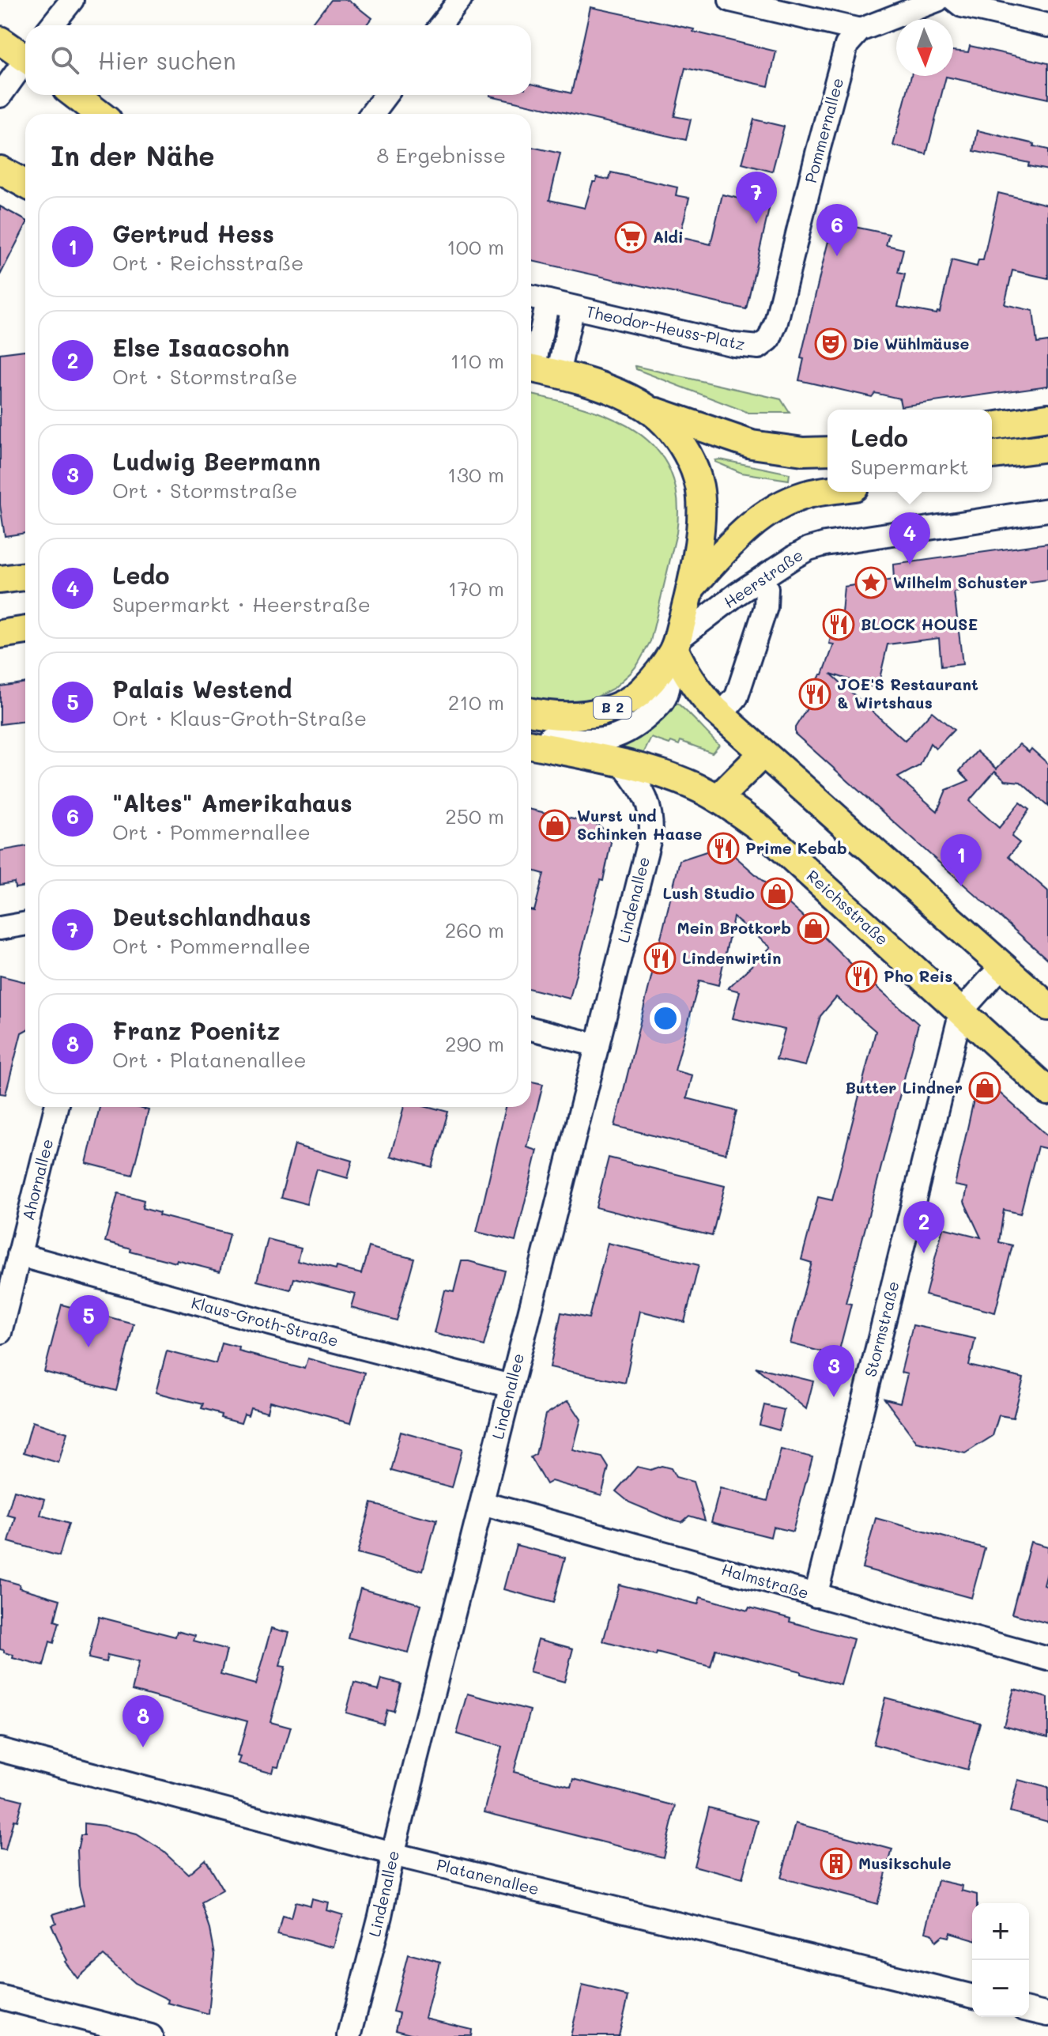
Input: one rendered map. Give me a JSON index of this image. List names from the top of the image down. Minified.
{"streets":{"main road":["B 2","Reichsstraße"],"street":["Pommernallee","Theodor-Heuss-Platz","Heerstraße","Lindenallee","Ahornallee","Klaus-Groth-Straße","Stormstraße","Halmstraße","Platanenallee"]},"crossings":[["Pommernallee","Theodor-Heuss-Platz"],["Heerstraße","B 2"],["Lindenallee","Reichsstraße"],["Lindenallee","Klaus-Groth-Straße"],["Lindenallee","Halmstraße"],["Lindenallee","Platanenallee"],["Reichsstraße","Stormstraße"],["Ahornallee","Klaus-Groth-Straße"],["Stormstraße","Halmstraße"]],"places":{"supermarket":["Aldi"],"theatre":["Die Wühlmäuse"],"place":["Wilhelm Schuster"],"restaurant":["BLOCK HOUSE","JOE'S Restaurant & Wirtshaus","Prime Kebab","Lindenwirtin","Pho Reis"],"shop":["Wurst und Schinken Haase","Lush Studio","Mein Brotkorb","Butter Lindner"],"building":["Musikschule"]},"north":"bottom","page":{"search":"Hier suchen","heading":["In der Nähe","8 Ergebnisse"],"pins":["7","6","4","1","2","5","3","8"],"list":[{"mark":"1","name":"Gertrud Hess","note":"Ort · Reichsstraße","value":"100 m"},{"mark":"2","name":"Else Isaacsohn","note":"Ort · Stormstraße","value":"110 m"},{"mark":"3","name":"Ludwig Beermann","note":"Ort · Stormstraße","value":"130 m"},{"mark":"4","name":"Ledo","note":"Supermarkt · Heerstraße","value":"170 m"},{"mark":"5","name":"Palais Westend","note":"Ort · Klaus-Groth-Straße","value":"210 m"},{"mark":"6","name":"\"Altes\" Amerikahaus","note":"Ort · Pommernallee","value":"250 m"},{"mark":"7","name":"Deutschlandhaus","note":"Ort · Pommernallee","value":"260 m"},{"mark":"8","name":"Franz Poenitz","note":"Ort · Platanenallee","value":"290 m"}],"popup":["Ledo","Supermarkt"],"map_buttons":["+","−"]}}
